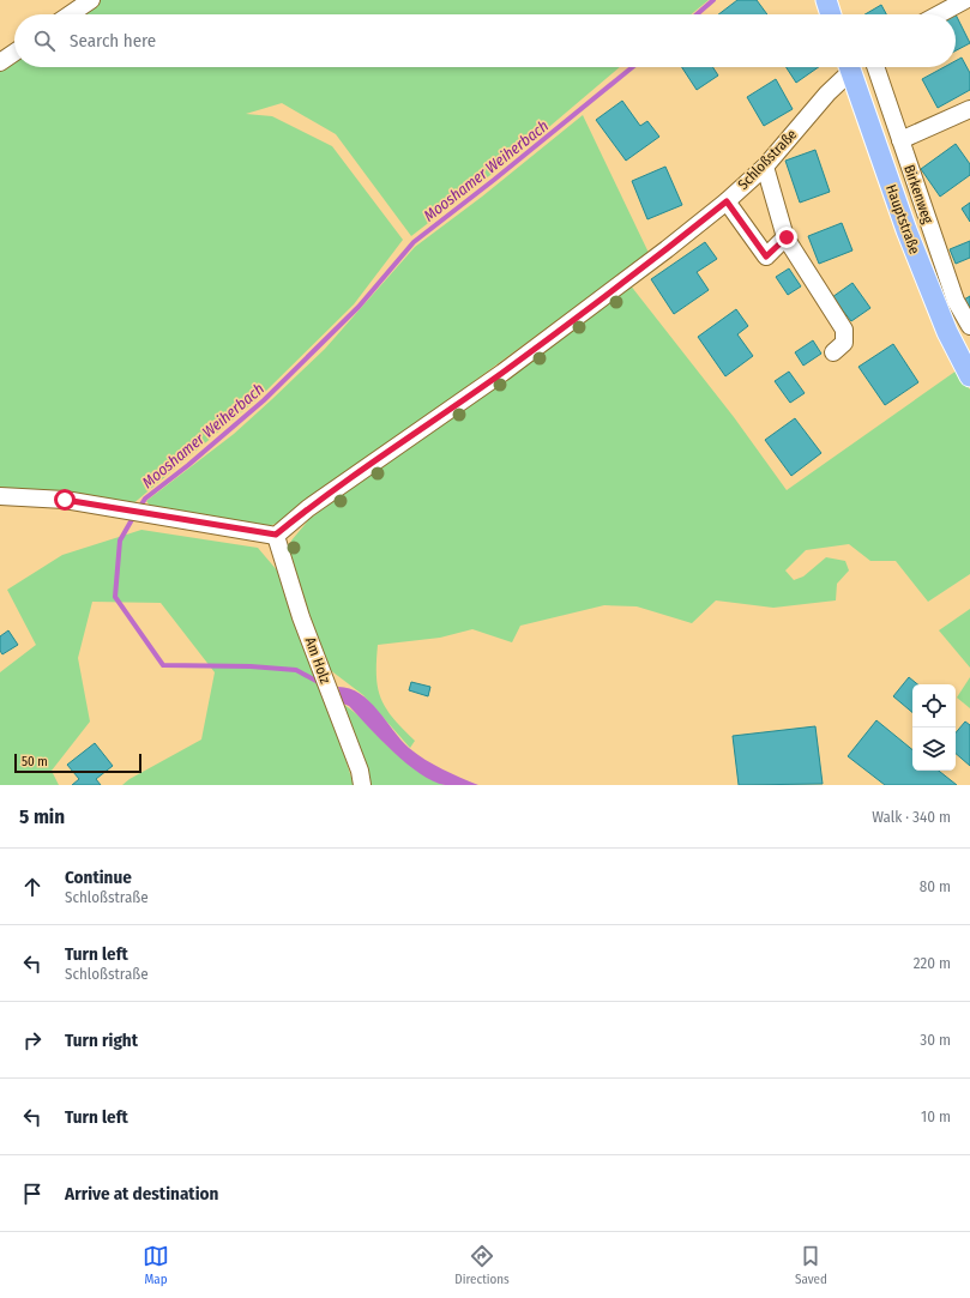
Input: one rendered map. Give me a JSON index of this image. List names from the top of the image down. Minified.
{"streets":{"main road":["Hauptstraße"],"street":["Schloßstraße","Birkenweg","Am Holz"]},"crossings":[["Schloßstraße","Am Holz"]],"water":["Mooshamer Weiherbach"],"scale_bar":"50 m","page":{"search":"Search here","scale":"50 m","heading":["5 min","Walk · 340 m"],"list":[["Continue","Schloßstraße","80 m"],["Turn left","Schloßstraße","220 m"],["Turn right","30 m"],["Turn left","10 m"],"Arrive at destination"],"nav":["Map","Directions","Saved"]}}
